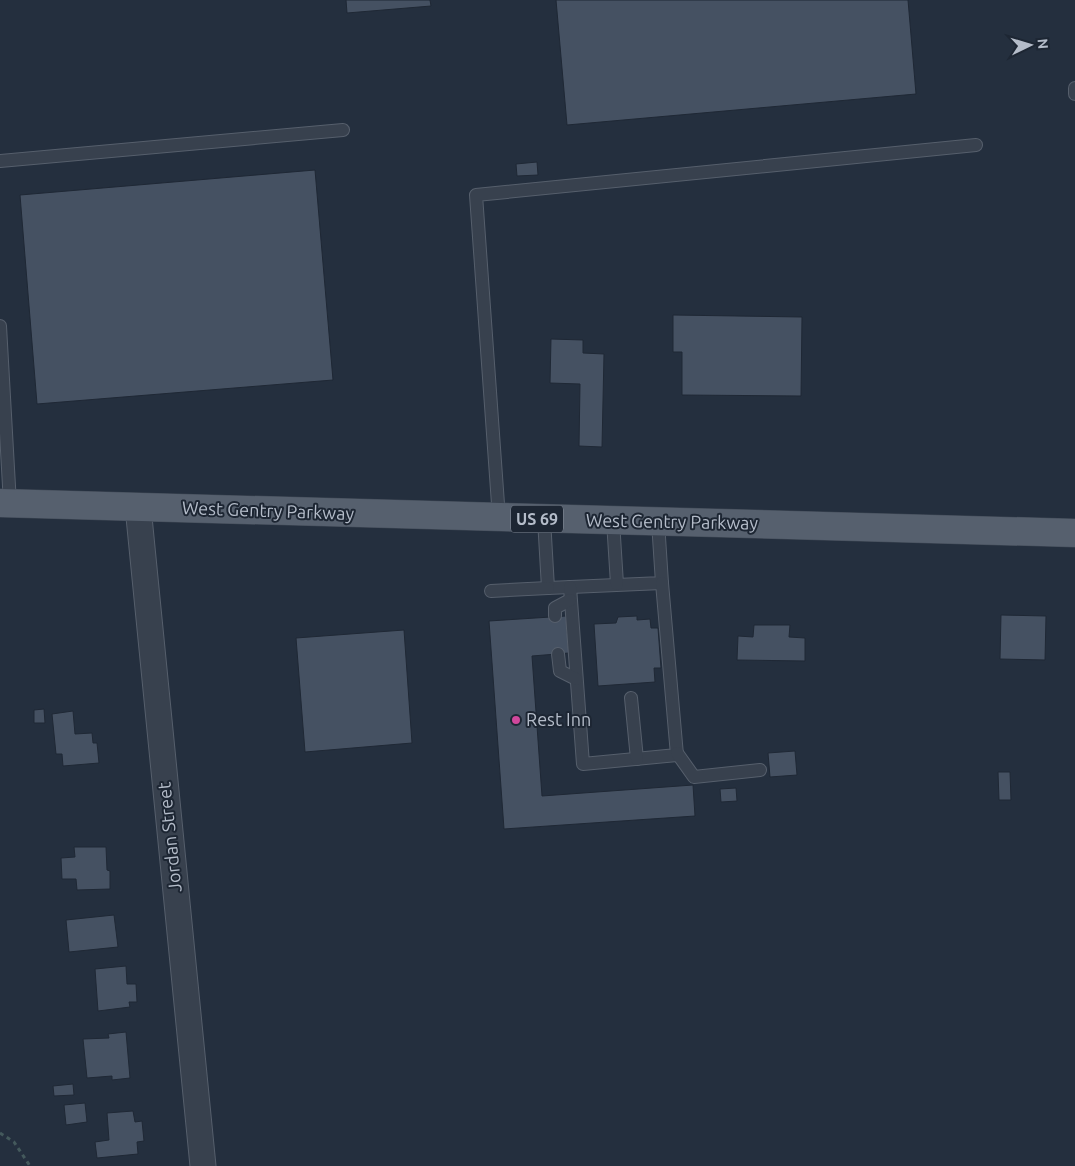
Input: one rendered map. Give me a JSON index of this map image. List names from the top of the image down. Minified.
{"streets":{"main road":["West Gentry Parkway","US 69"],"street":["Jordan Street"]},"crossings":[["West Gentry Parkway","Jordan Street"]],"places":["Rest Inn"],"north":"right"}
